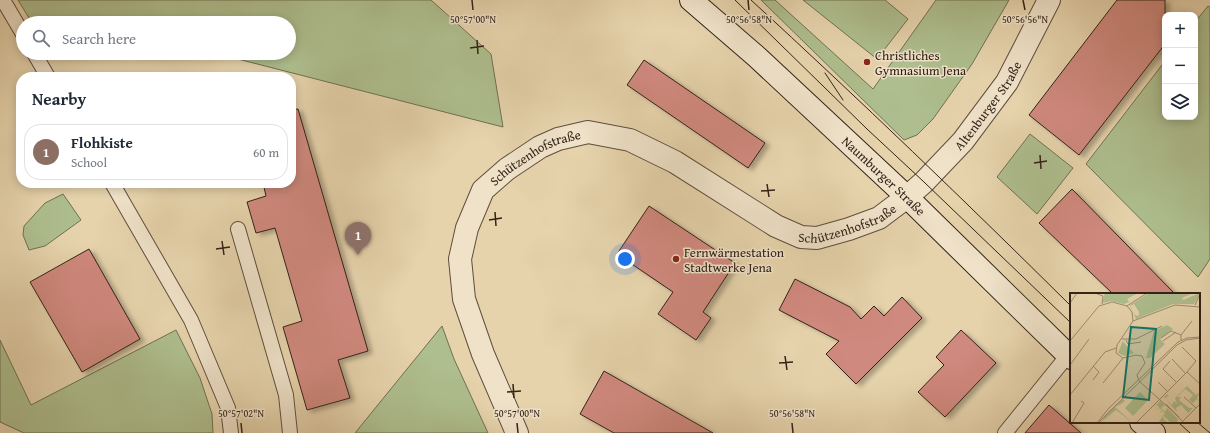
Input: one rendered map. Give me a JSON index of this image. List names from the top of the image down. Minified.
{"streets":{"street":["Altenburger Straße","Schützenhofstraße","Naumburger Straße"]},"crossings":[["Altenburger Straße","Schützenhofstraße"],["Altenburger Straße","Naumburger Straße"],["Schützenhofstraße","Naumburger Straße"]],"places":["Christliches Gymnasium Jena","Fernwärmestation Stadtwerke Jena"],"page":{"map_buttons":["+","−"],"search":"Search here","heading":"Nearby","list":[{"mark":"1","name":"Flohkiste","note":"School","value":"60 m"}],"pins":"1"},"coordinates":["50°57'00\"N","50°56'58\"N","50°56'56\"N","50°57'02\"N"]}
